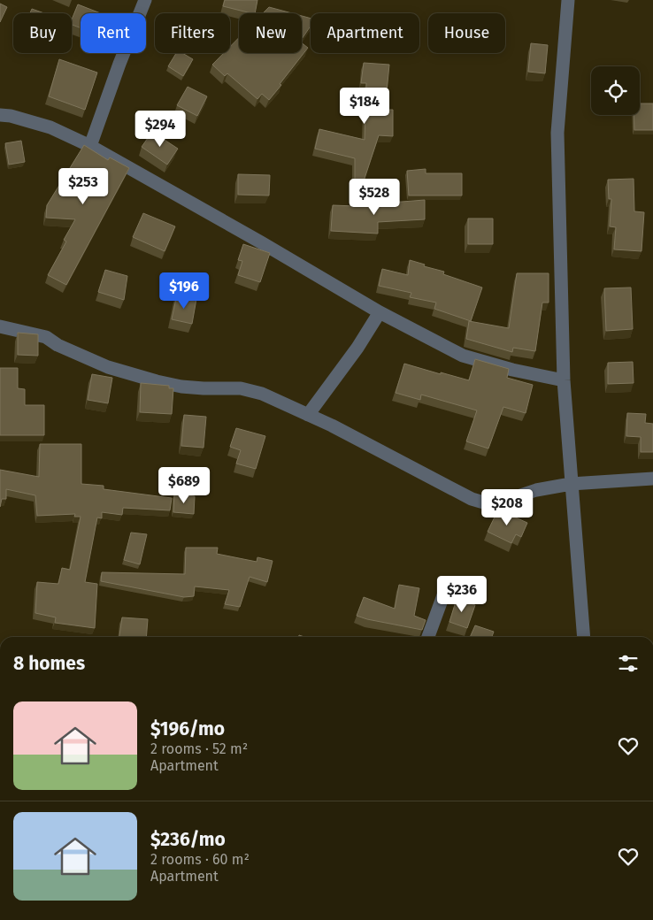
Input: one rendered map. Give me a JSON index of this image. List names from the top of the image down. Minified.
{"page":{"chip":["Buy","Rent","Filters","New","Apartment","House"],"price":["$184","$294","$253","$528","$196","$689","$208","$236"],"heading":"8 homes","list":[{"name":"$196/mo","note":"2 rooms · 52 m² · Apartment"},{"name":"$236/mo","note":"2 rooms · 60 m² · Apartment"}]}}
